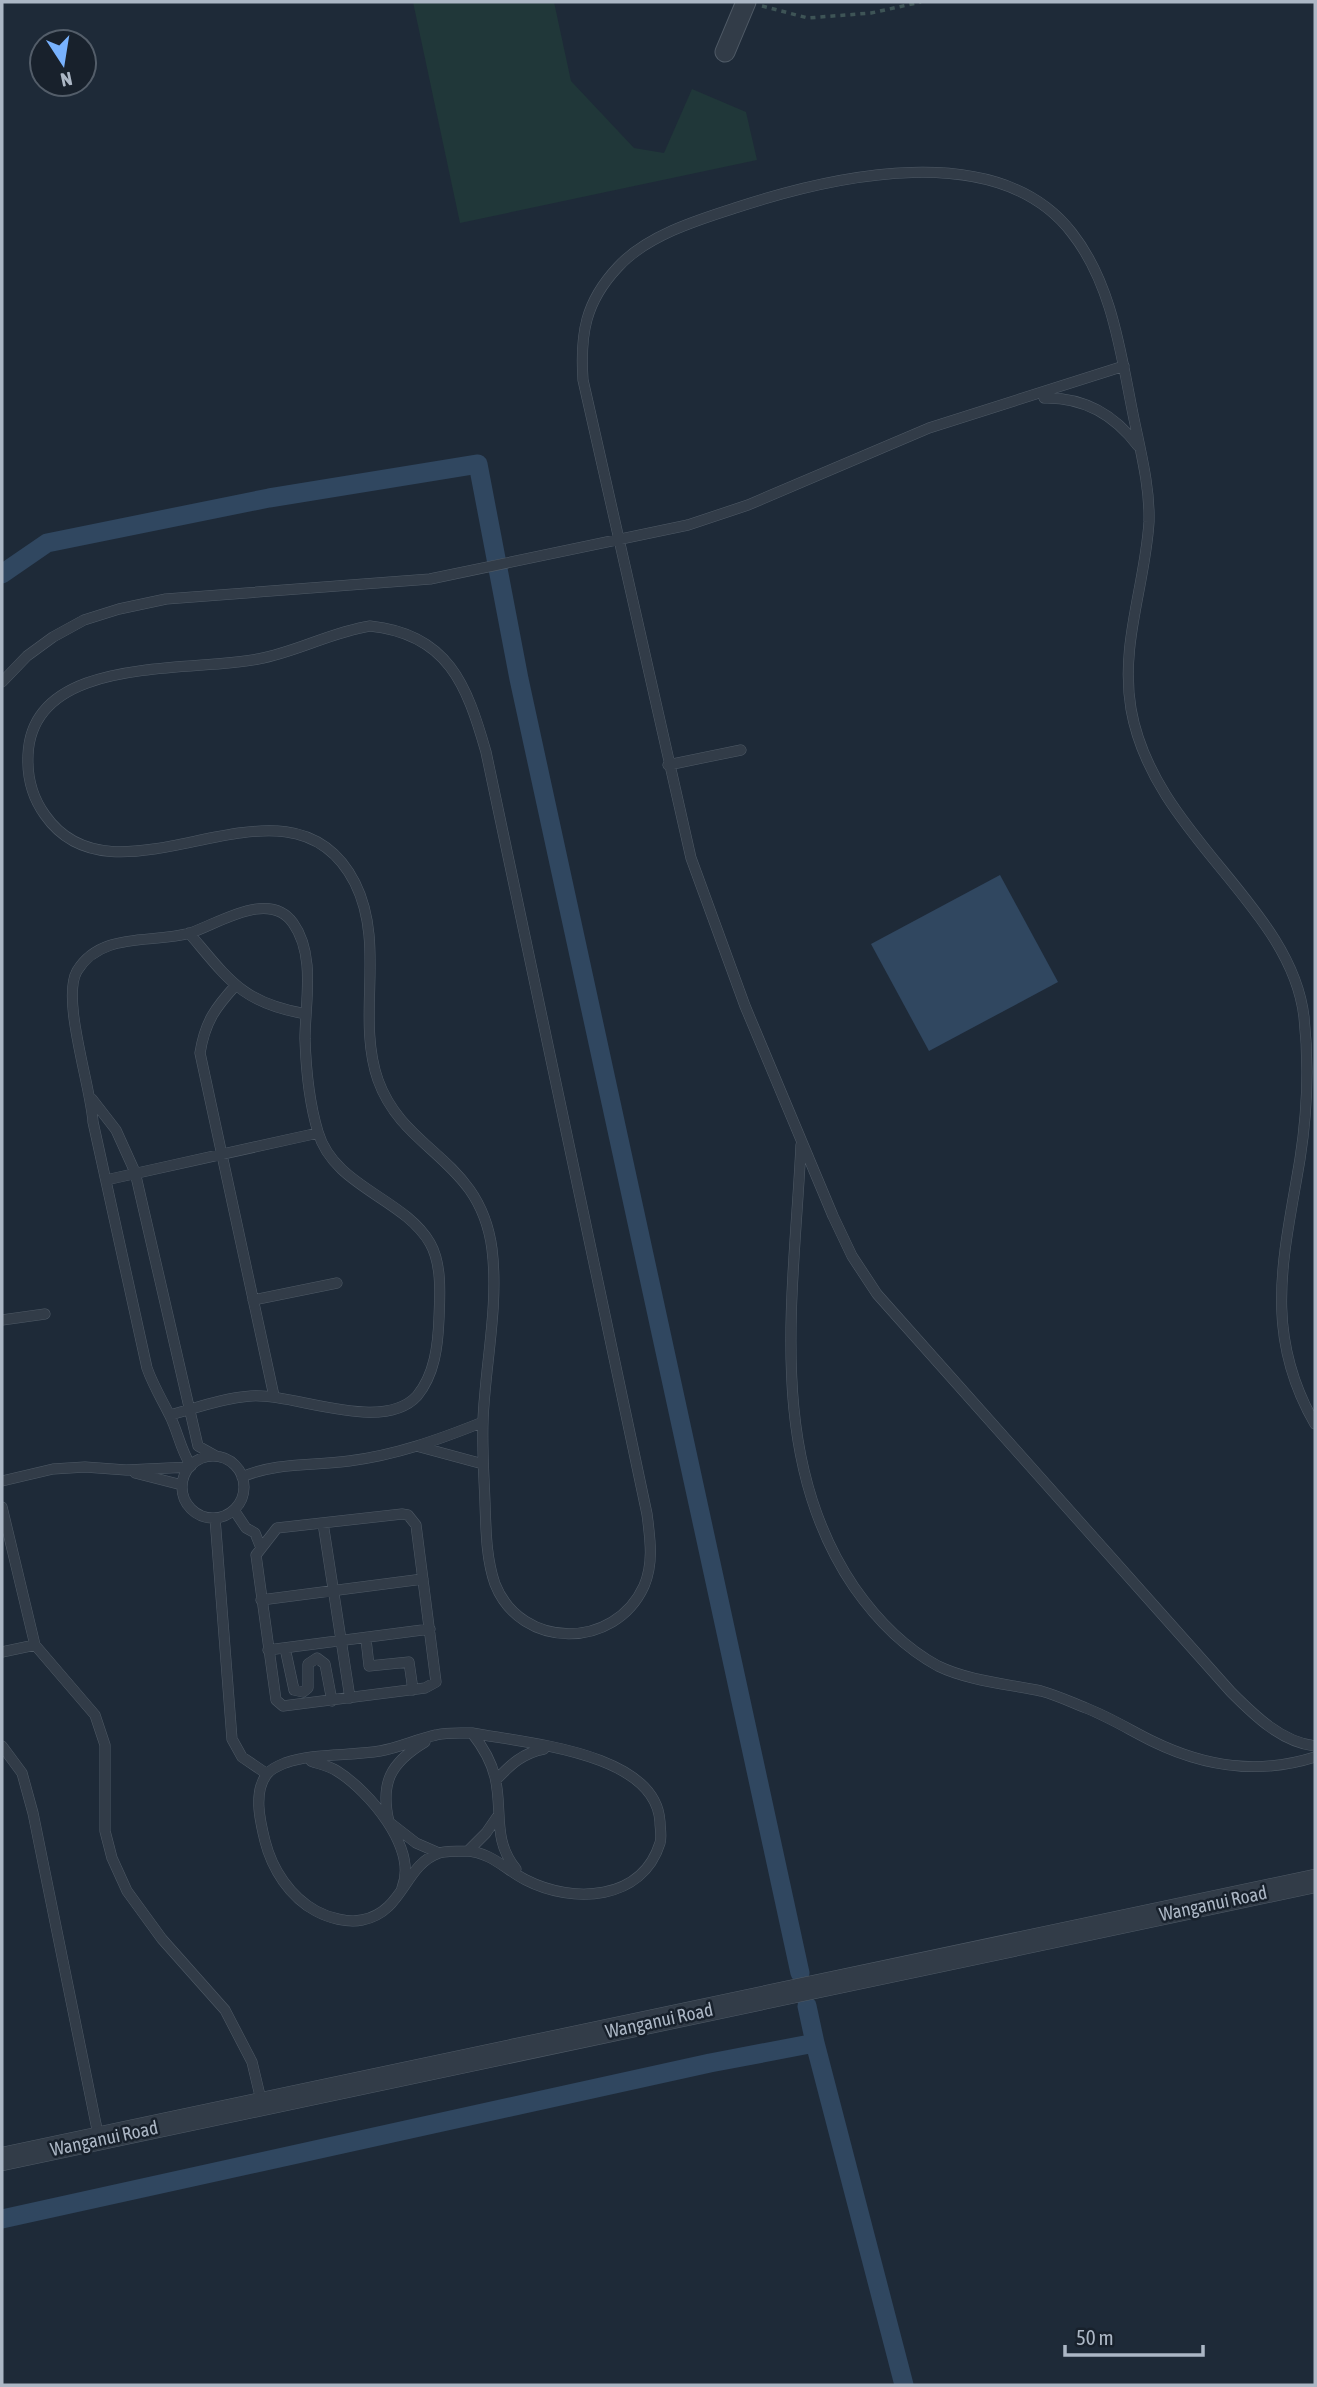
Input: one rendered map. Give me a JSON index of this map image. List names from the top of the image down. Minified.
{"streets":{"street":["Wanganui Road"]},"scale_bar":"50 m","north":"bottom"}
